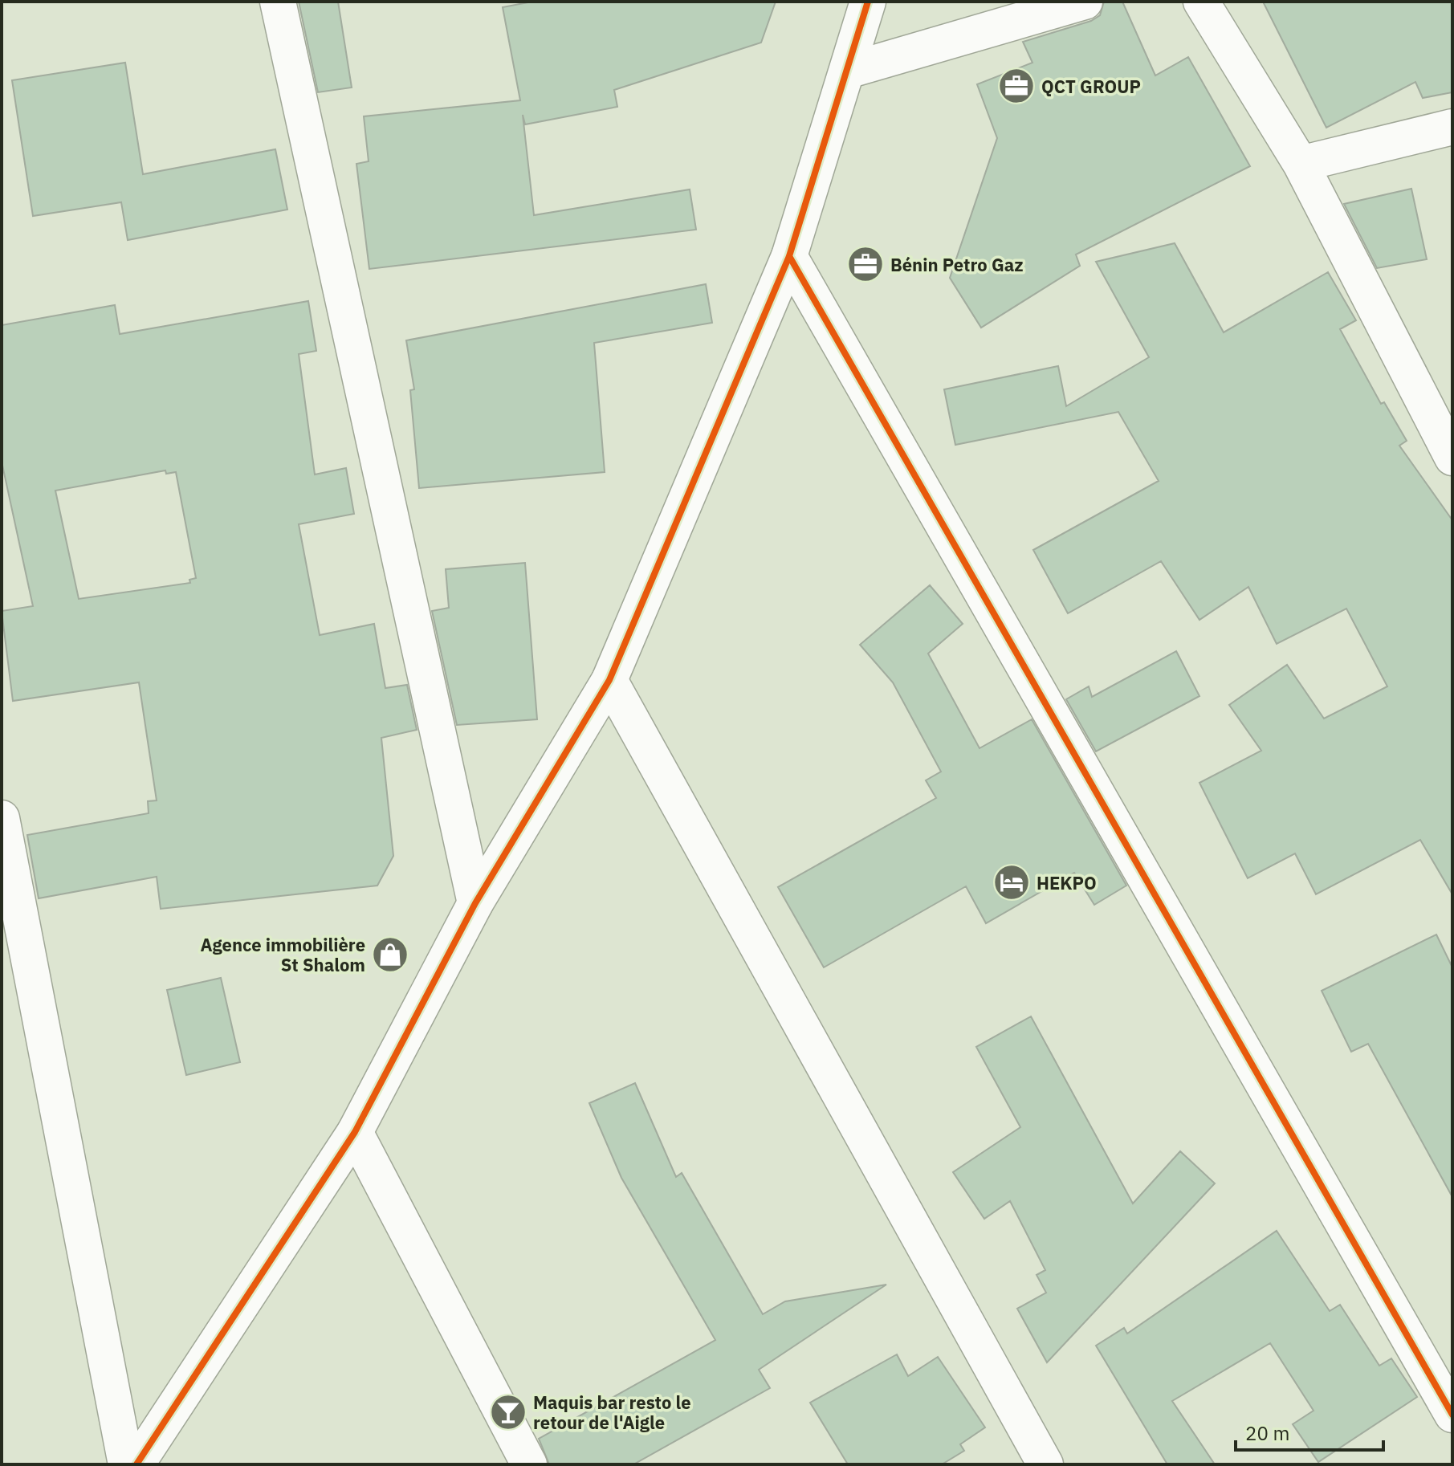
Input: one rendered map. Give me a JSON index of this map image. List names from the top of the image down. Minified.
{"places":{"office":["QCT GROUP","Bénin Petro Gaz"],"hotel":["HEKPO"],"shop":["Agence immobilière St Shalom"],"bar":["Maquis bar resto le retour de l'Aigle"]},"scale_bar":"20 m"}
